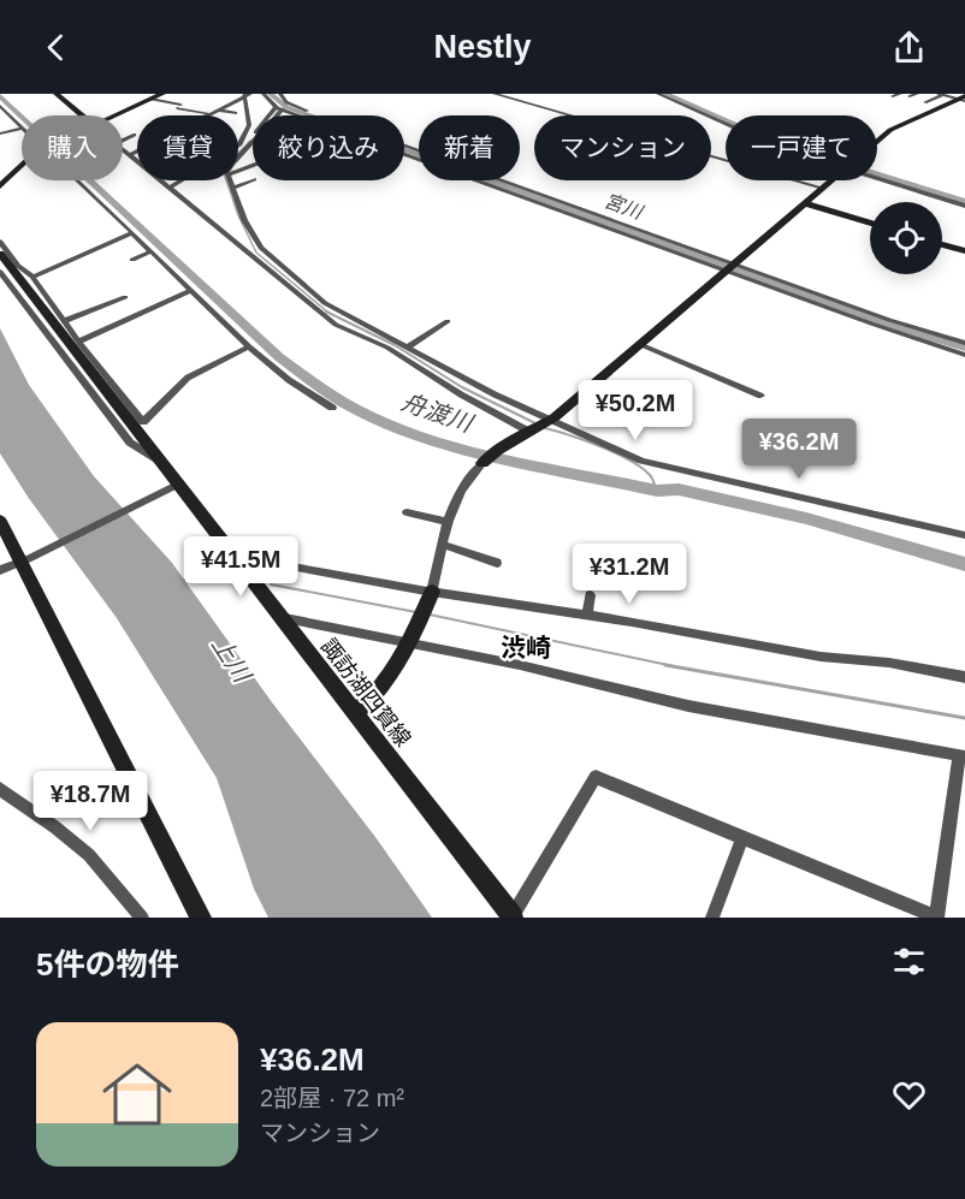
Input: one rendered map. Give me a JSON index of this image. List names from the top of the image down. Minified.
{"streets":{"street":["諏訪湖四賀線"]},"districts":["渋崎"],"water":["宮川","舟渡川","上川"],"page":{"header":"Nestly","chip":["購入","賃貸","絞り込み","新着","マンション","一戸建て"],"price":["¥50.2M","¥36.2M","¥41.5M","¥31.2M","¥18.7M"],"heading":"5件の物件","list":[{"name":"¥36.2M","note":"2部屋 · 72 m² · マンション"}]}}
